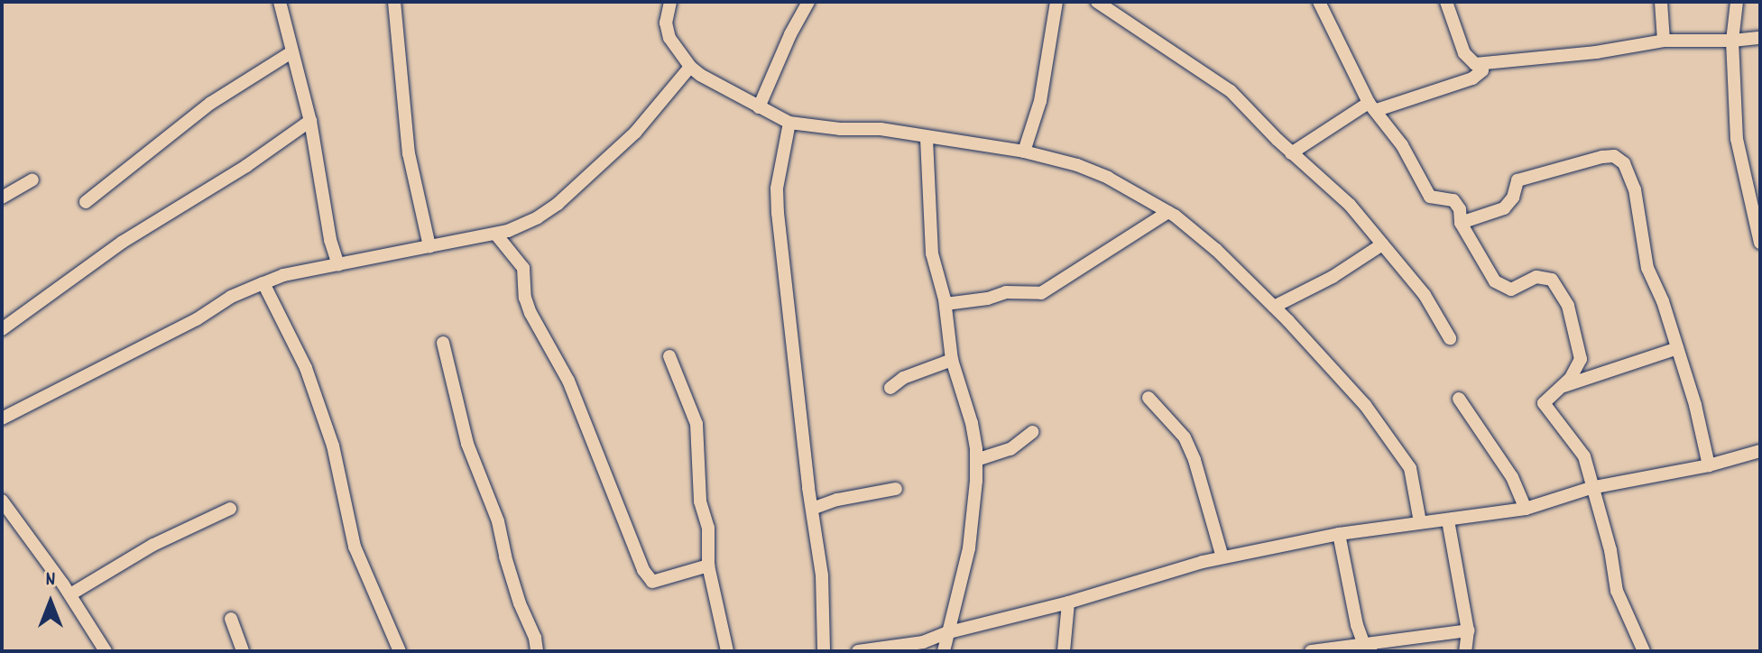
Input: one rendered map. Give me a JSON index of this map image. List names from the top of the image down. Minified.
{"north":"top"}
